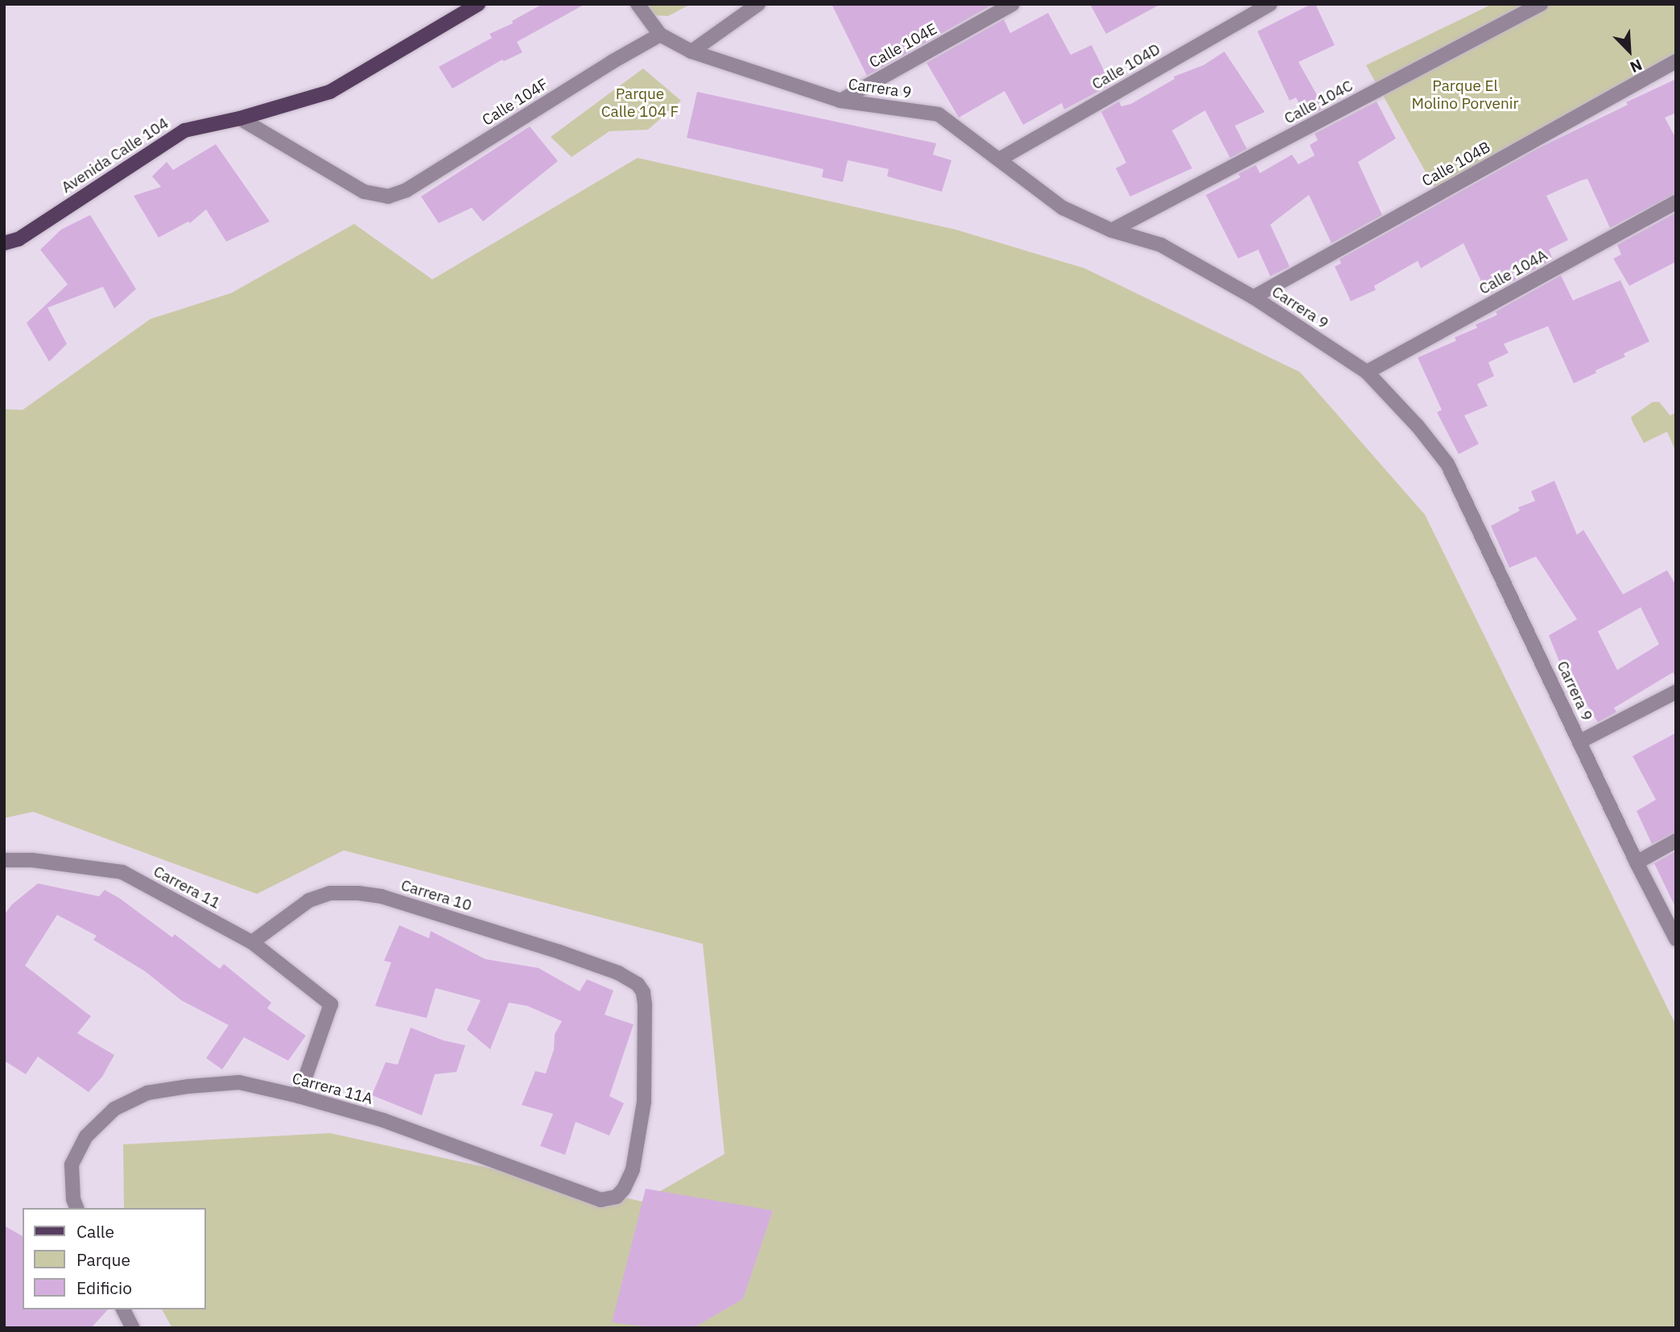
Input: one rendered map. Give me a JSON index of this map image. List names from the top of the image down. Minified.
{"streets":{"main road":["Avenida Calle 104"],"street":["Calle 104E","Calle 104D","Carrera 9","Calle 104F","Calle 104C","Calle 104B","Calle 104A","Carrera 11","Carrera 10","Carrera 11A"]},"crossings":[["Calle 104E","Carrera 9"],["Calle 104D","Carrera 9"],["Carrera 9","Calle 104F"],["Carrera 9","Calle 104C"],["Carrera 9","Calle 104B"],["Carrera 9","Calle 104A"],["Calle 104F","Avenida Calle 104"],["Carrera 11","Carrera 10"],["Carrera 11","Carrera 11A"],["Carrera 10","Carrera 11A"]],"parks":["Parque El Molino Porvenir","Parque Calle 104 F"],"legend":["Calle","Parque","Edificio"],"north":"bottom right"}
